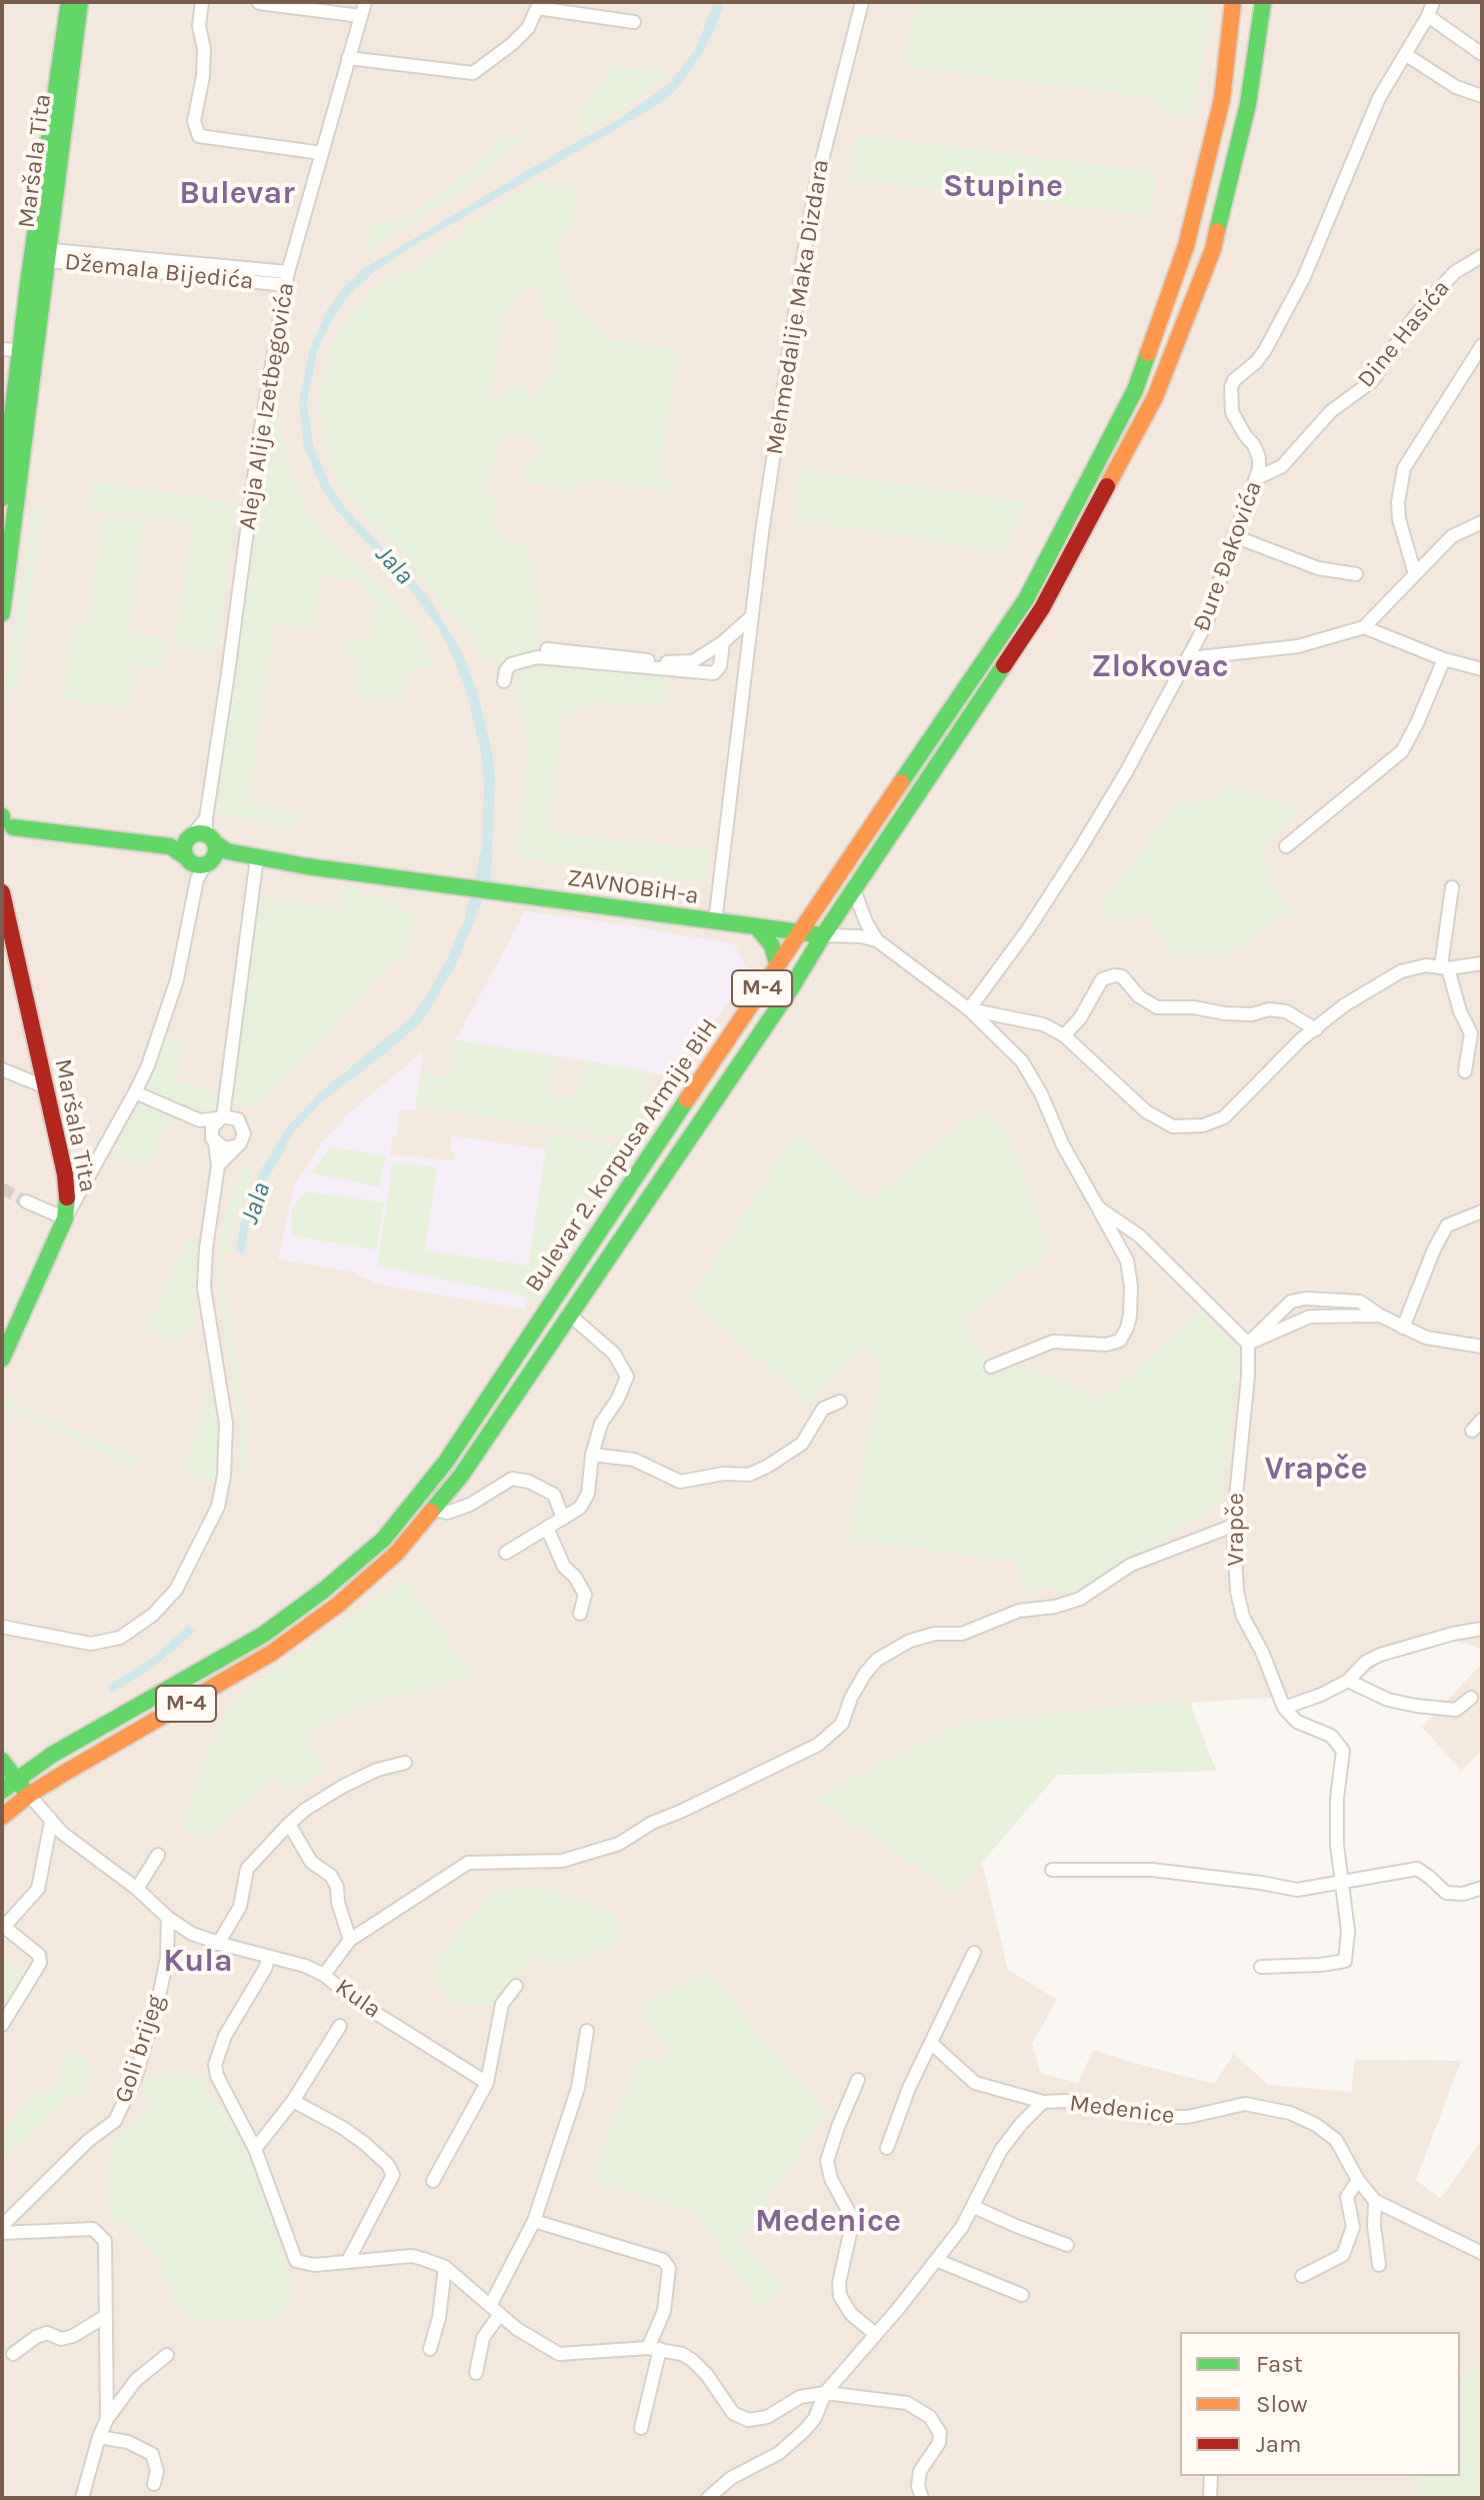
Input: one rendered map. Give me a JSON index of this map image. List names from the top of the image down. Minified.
{"streets":{"main road":["Maršala Tita","ZAVNOBiH-a","M-4","Bulevar 2. korpusa Armije BiH"],"street":["Džemala Bijedića","Mehmedalije Maka Dizdara","Dine Hasića","Aleja Alije Izetbegovića","Đure Đakovića","Vrapče","Kula","Goli brijeg","Medenice"]},"crossings":[["Maršala Tita","Džemala Bijedića"],["Džemala Bijedića","Aleja Alije Izetbegovića"],["Mehmedalije Maka Dizdara","ZAVNOBiH-a"],["Dine Hasića","Đure Đakovića"],["M-4","Bulevar 2. korpusa Armije BiH"],["M-4","Kula"],["Bulevar 2. korpusa Armije BiH","Kula"],["Kula","Goli brijeg"]],"districts":["Stupine","Bulevar","Zlokovac","Vrapče","Kula","Medenice"],"water":["Jala"],"legend":["Fast","Slow","Jam"]}
